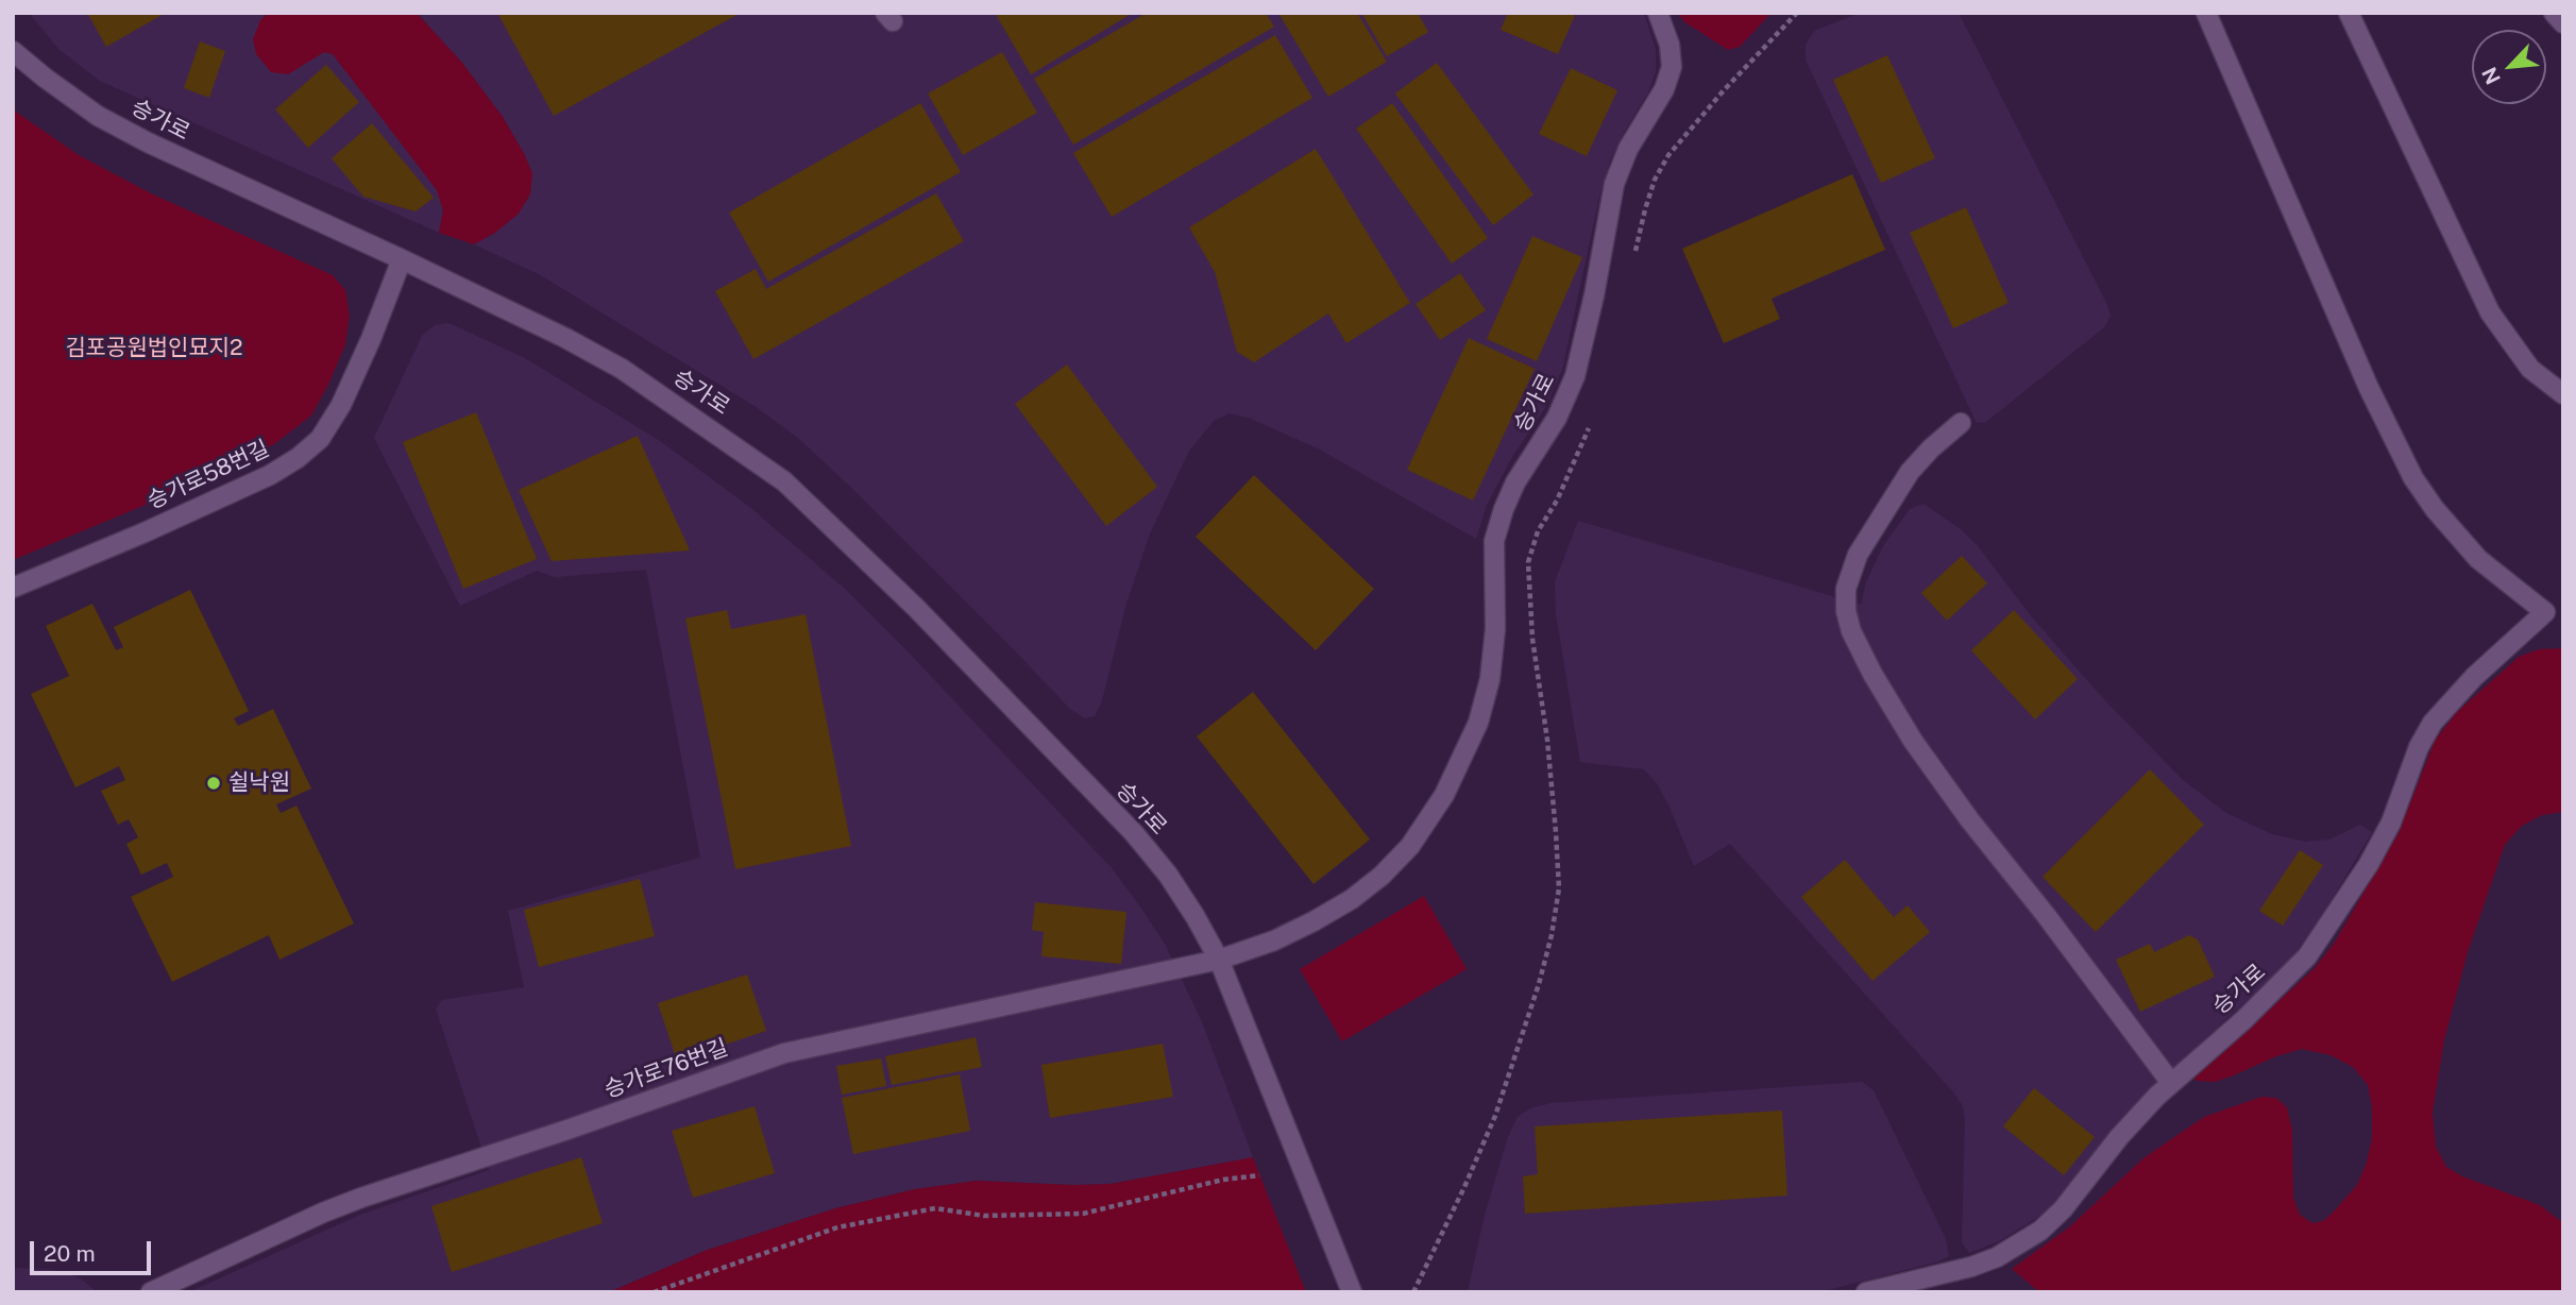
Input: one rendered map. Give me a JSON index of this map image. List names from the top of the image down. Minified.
{"streets":{"street":["승가로","승가로58번길","승가로76번길"]},"crossings":[["승가로","승가로58번길"],["승가로","승가로76번길"]],"parks":["김포공원법인묘지2"],"places":["쉴낙원"],"scale_bar":"20 m","north":"bottom left"}
